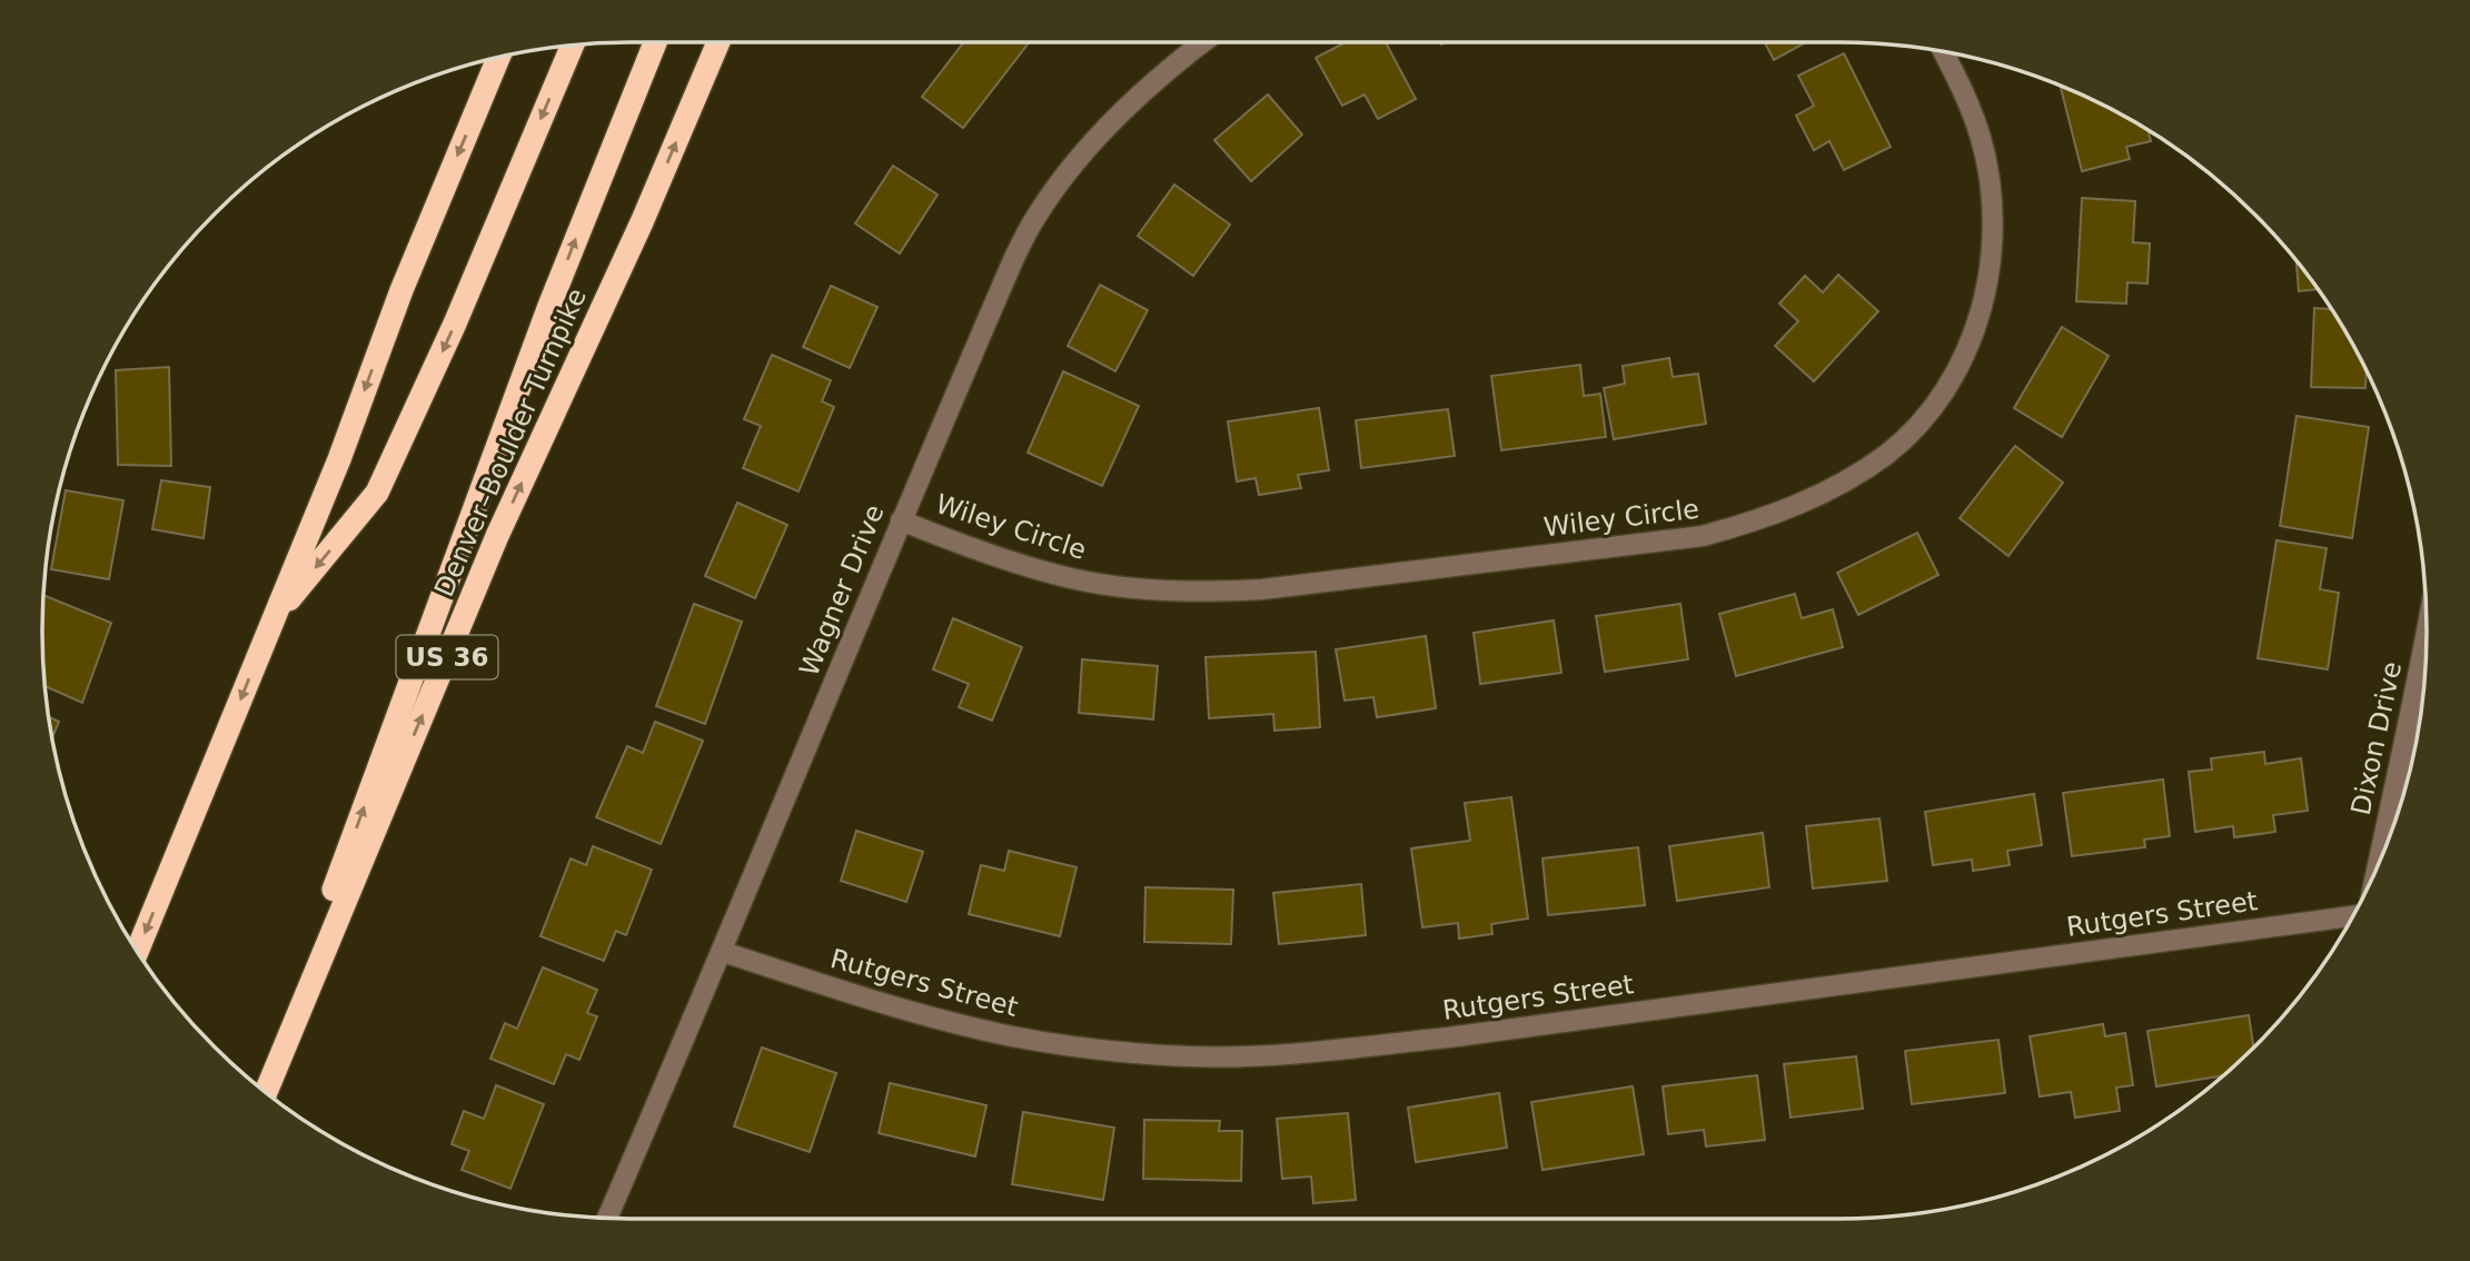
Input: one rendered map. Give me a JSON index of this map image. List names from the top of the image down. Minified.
{"streets":{"highway":["Denver–Boulder Turnpike","US 36"],"street":["Wiley Circle","Wagner Drive","Dixon Drive","Rutgers Street"]},"crossings":[["Wiley Circle","Wagner Drive"],["Wagner Drive","Rutgers Street"]]}
